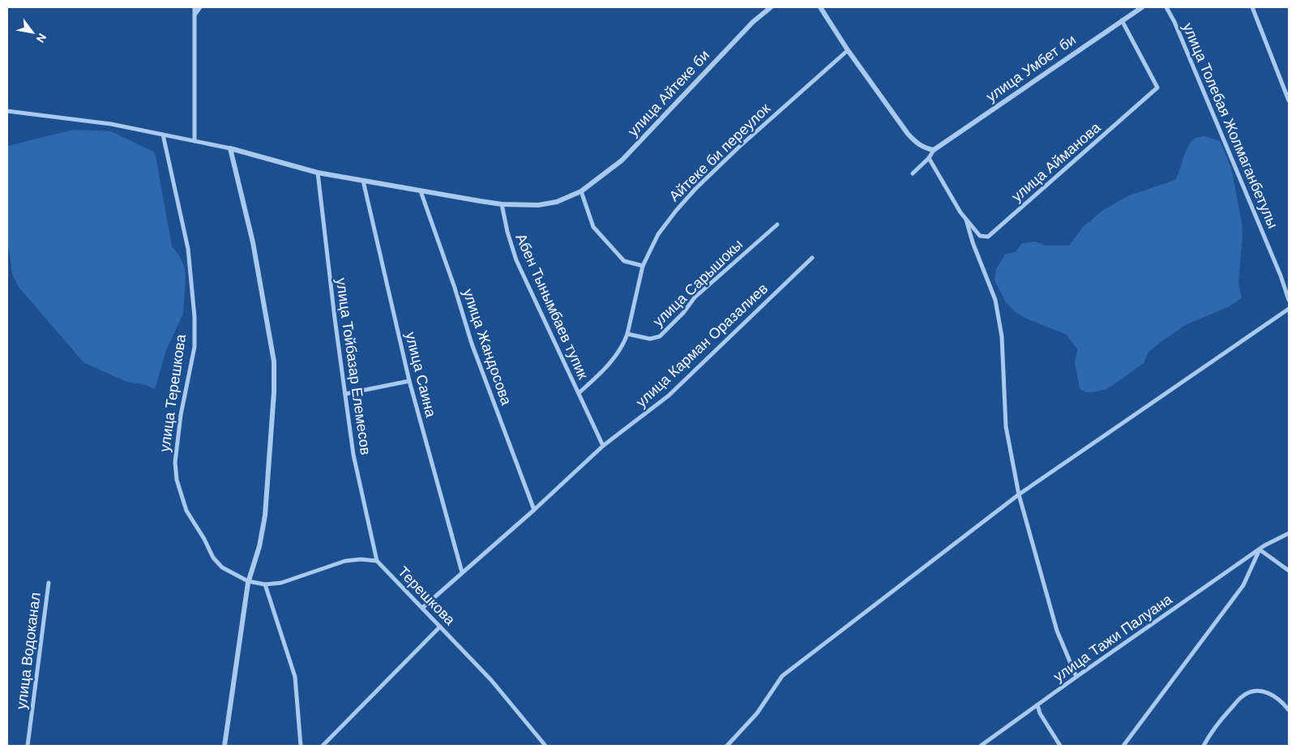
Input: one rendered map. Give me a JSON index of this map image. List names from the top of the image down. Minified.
{"streets":{"street":["улица Умбет би","улица Айтеке би","улица Толебая Жолмаганбетулы","Айтеке би переулок","улица Айманова","улица Сарышокы","Абен Тынымбаев тупик","улица Карман Оразалиев","улица Жандосова","улица Тойбазар Елемесов","улица Саина","улица Терешкова","Терешкова","улица Тажи Палуана","улица Водоканал"]},"crossings":[["улица Умбет би","улица Айманова"],["улица Айтеке би","Абен Тынымбаев тупик"],["улица Айтеке би","улица Жандосова"],["улица Айтеке би","улица Тойбазар Елемесов"],["улица Айтеке би","улица Саина"],["Айтеке би переулок","улица Сарышокы"],["Айтеке би переулок","Абен Тынымбаев тупик"],["Абен Тынымбаев тупик","улица Карман Оразалиев"],["улица Карман Оразалиев","улица Жандосова"],["улица Карман Оразалиев","улица Саина"],["улица Карман Оразалиев","Терешкова"],["улица Тойбазар Елемесов","Терешкова"]],"north":"bottom right"}
